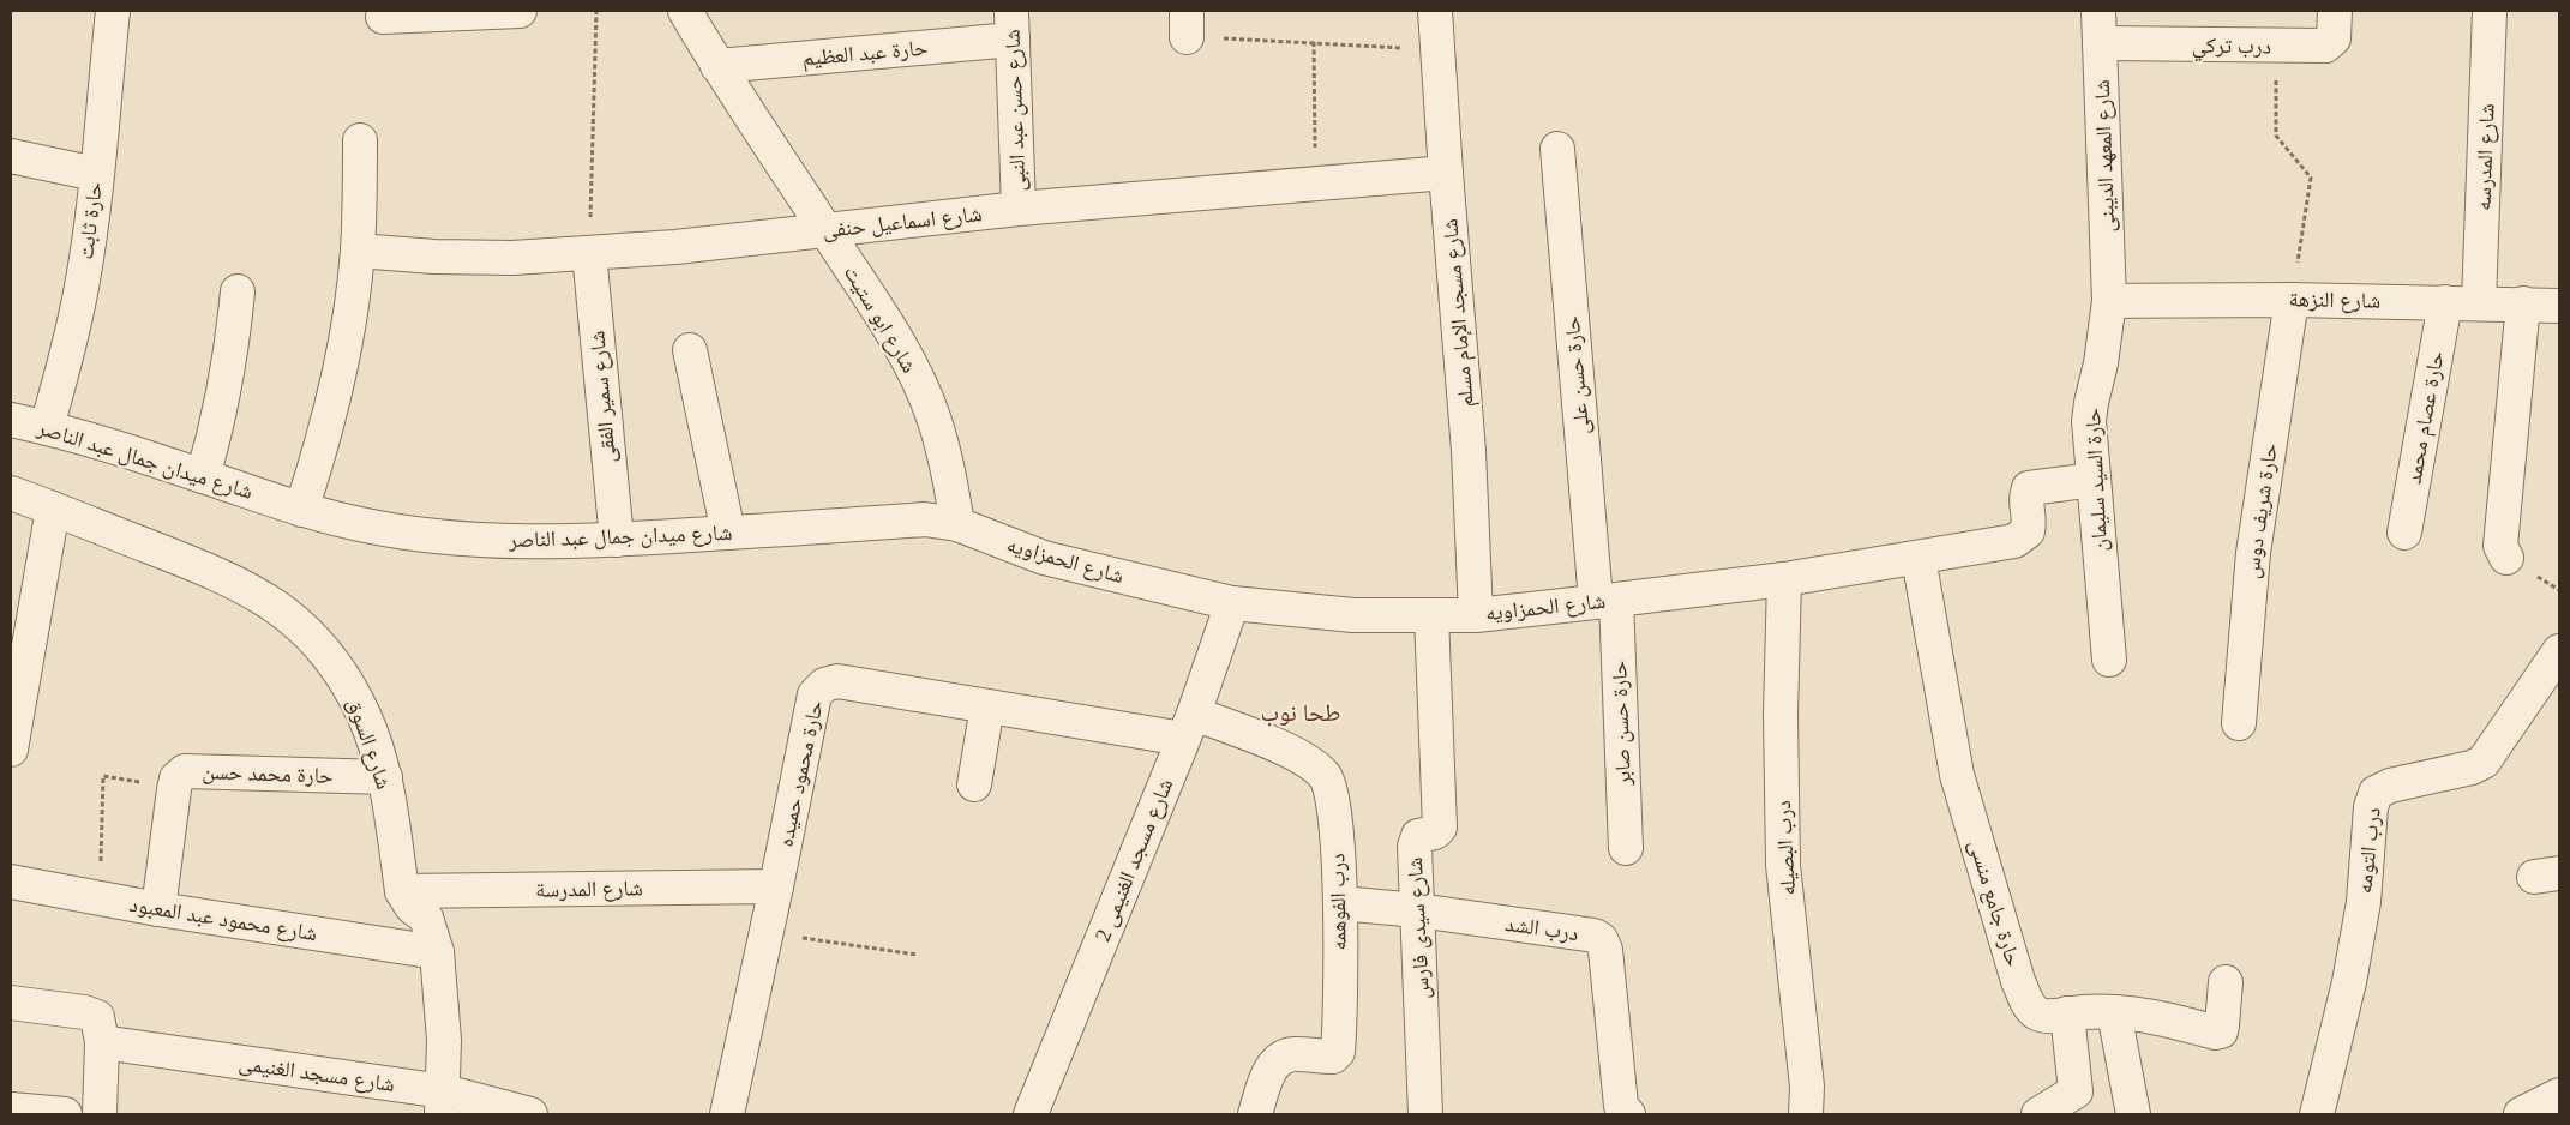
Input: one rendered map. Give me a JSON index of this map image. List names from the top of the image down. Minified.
{"streets":{"street":["درب تركي","حارة عبد العظيم","شارع حسن عبد النبى","شارع المعهد الديبنى","شارع المدرسه","حارة ثابت","شارع اسماعيل حنفى","شارع النزهة","شارع مسجد الإمام مسلم","شارع ابو ستيت","حارة حسن على","شارع سمير الفقى","حارة عصام محمد","شارع ميدان جمال عبد الناصر","حارة السيد سليمان","حارة شريف دوس","شارع الحمزاويه","حارة حسن صابر","شارع السوق","حارة محمد حسن","حارة محمود حميده","درب البصيله","درب التومه","شارع مسجد الغنيمى 2","شارع المدرسة","درب الفوهمه","حارة جامع منسى","شارع محمود عبد المعبود","شارع سيدى فارس","درب الشد","شارع مسجد الغنيمى"]},"crossings":[["درب تركي","شارع المعهد الديبنى"],["حارة عبد العظيم","شارع حسن عبد النبى"],["حارة عبد العظيم","شارع ابو ستيت"],["شارع حسن عبد النبى","شارع اسماعيل حنفى"],["شارع المعهد الديبنى","شارع النزهة"],["شارع المعهد الديبنى","حارة السيد سليمان"],["شارع المدرسه","شارع النزهة"],["حارة ثابت","شارع ميدان جمال عبد الناصر"],["شارع اسماعيل حنفى","شارع مسجد الإمام مسلم"],["شارع اسماعيل حنفى","شارع ابو ستيت"],["شارع اسماعيل حنفى","شارع سمير الفقى"],["شارع النزهة","حارة عصام محمد"],["شارع النزهة","حارة السيد سليمان"],["شارع النزهة","حارة شريف دوس"],["شارع مسجد الإمام مسلم","شارع الحمزاويه"],["شارع ابو ستيت","شارع ميدان جمال عبد الناصر"],["شارع ابو ستيت","شارع الحمزاويه"],["حارة حسن على","شارع الحمزاويه"],["حارة حسن على","حارة حسن صابر"],["شارع سمير الفقى","شارع ميدان جمال عبد الناصر"],["شارع ميدان جمال عبد الناصر","شارع الحمزاويه"],["حارة السيد سليمان","شارع الحمزاويه"],["شارع الحمزاويه","حارة حسن صابر"],["شارع الحمزاويه","درب البصيله"],["شارع الحمزاويه","شارع مسجد الغنيمى 2"],["شارع الحمزاويه","حارة جامع منسى"],["شارع الحمزاويه","شارع سيدى فارس"],["شارع السوق","حارة محمد حسن"],["شارع السوق","شارع المدرسة"],["حارة محمد حسن","شارع محمود عبد المعبود"],["حارة محمود حميده","شارع مسجد الغنيمى 2"],["حارة محمود حميده","شارع المدرسة"],["حارة محمود حميده","درب الفوهمه"],["شارع مسجد الغنيمى 2","درب الفوهمه"],["درب الفوهمه","درب الشد"],["شارع سيدى فارس","درب الشد"]],"districts":["طحا نوب"]}
